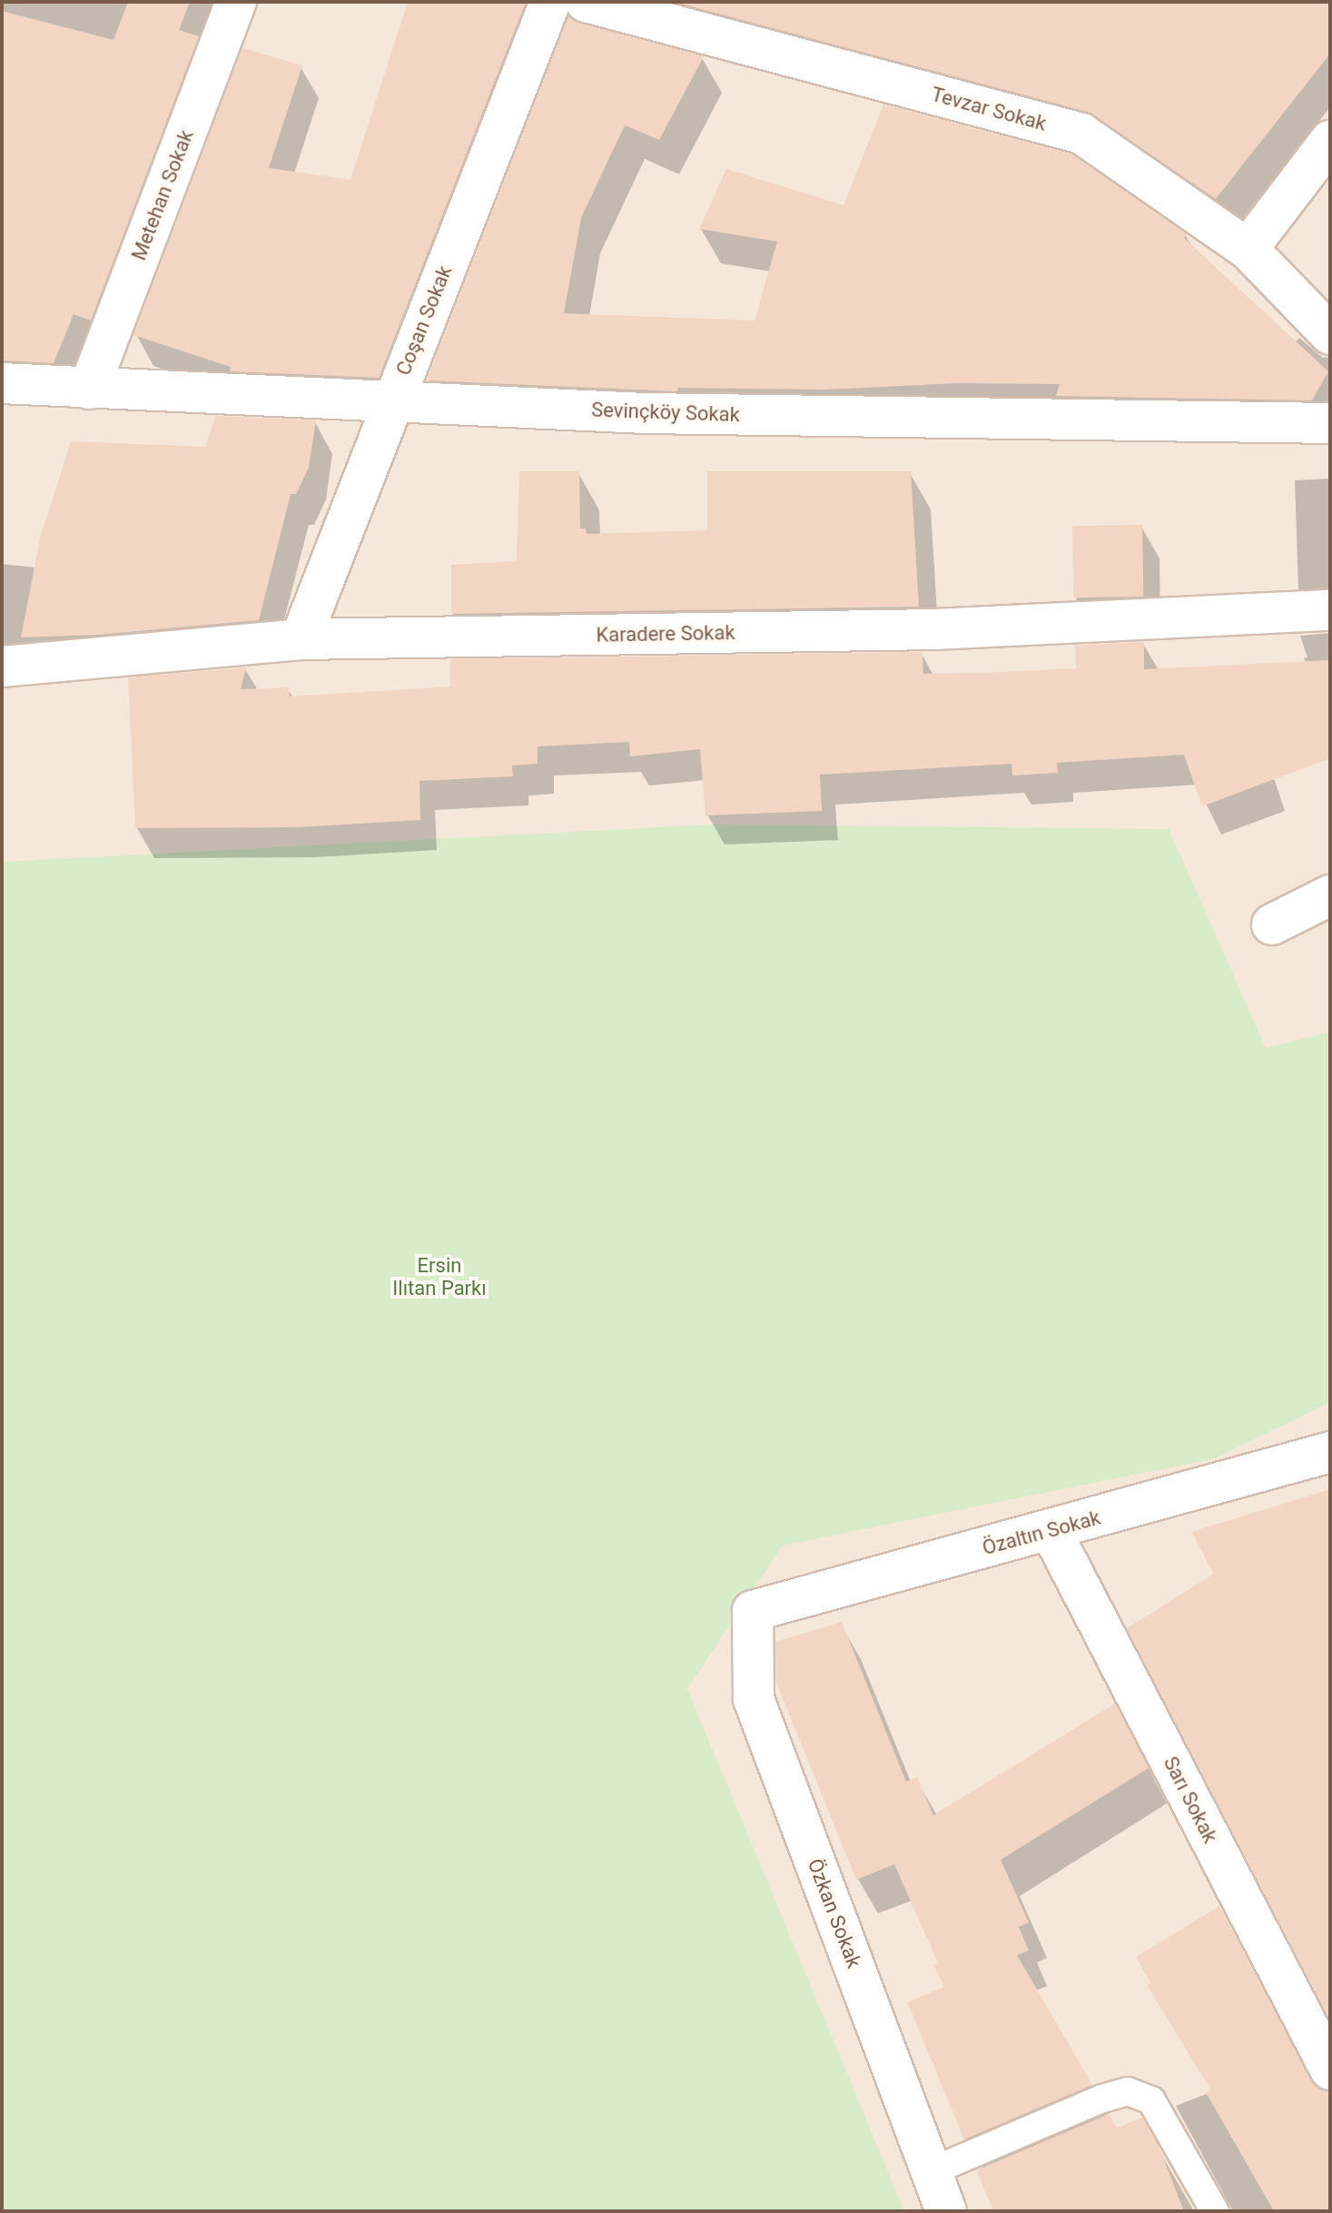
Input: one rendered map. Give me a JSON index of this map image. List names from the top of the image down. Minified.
{"streets":{"street":["Tevzar Sokak","Metehan Sokak","Coşan Sokak","Sevinçköy Sokak","Karadere Sokak","Özaltın Sokak","Sarı Sokak","Özkan Sokak"]},"crossings":[["Metehan Sokak","Sevinçköy Sokak"],["Coşan Sokak","Sevinçköy Sokak"],["Coşan Sokak","Karadere Sokak"],["Özaltın Sokak","Sarı Sokak"],["Özaltın Sokak","Özkan Sokak"]],"parks":["Ersin Ilıtan Parkı"]}
